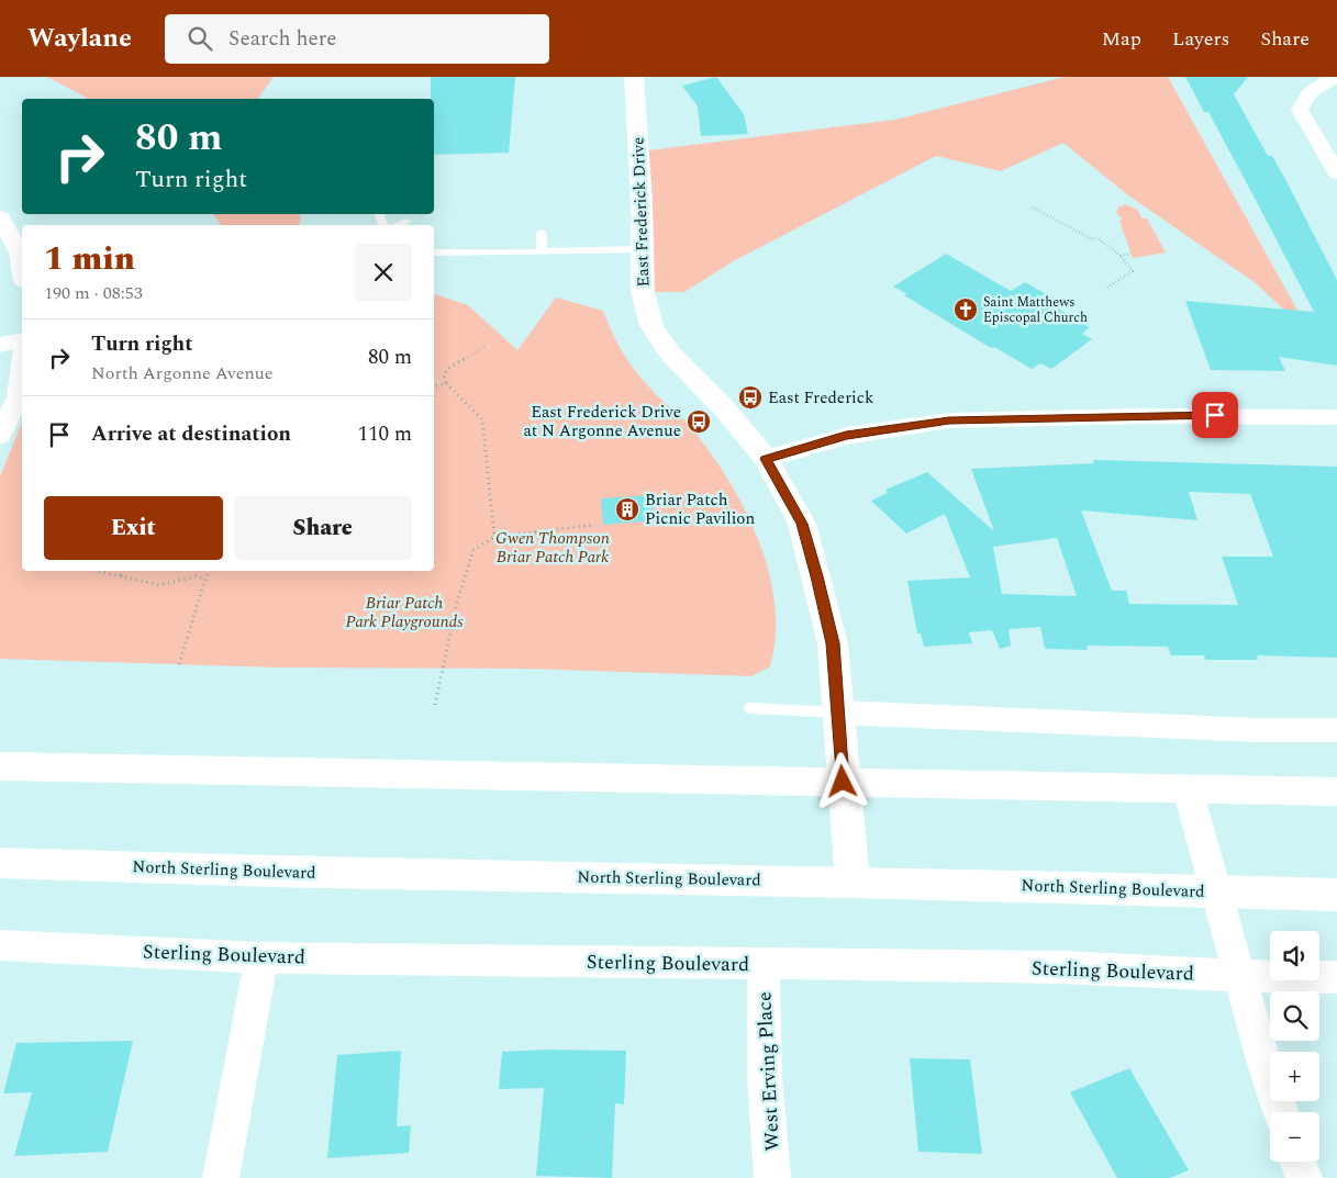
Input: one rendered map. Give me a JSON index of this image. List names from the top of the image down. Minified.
{"streets":{"main road":["East Frederick Drive","North Sterling Boulevard"],"street":["Sterling Boulevard","West Erving Place"]},"crossings":[["East Frederick Drive","North Sterling Boulevard"],["Sterling Boulevard","West Erving Place"]],"parks":["Gwen Thompson Briar Patch Park","Briar Patch Park Playgrounds"],"places":{"church":["Saint Matthews Episcopal Church"],"bus stop":["East Frederick","East Frederick Drive at N Argonne Avenue"],"building":["Briar Patch Picnic Pavilion"]},"page":{"header":"Waylane","search":"Search here","nav":["Map","Layers","Share"],"turn":["80 m","Turn right"],"heading":["1 min","190 m · 08:53"],"list":[{"name":"Turn right","note":"North Argonne Avenue","value":"80 m"},{"name":"Arrive at destination","value":"110 m"}],"buttons":["Exit","Share"],"map_buttons":["+","−"]}}
